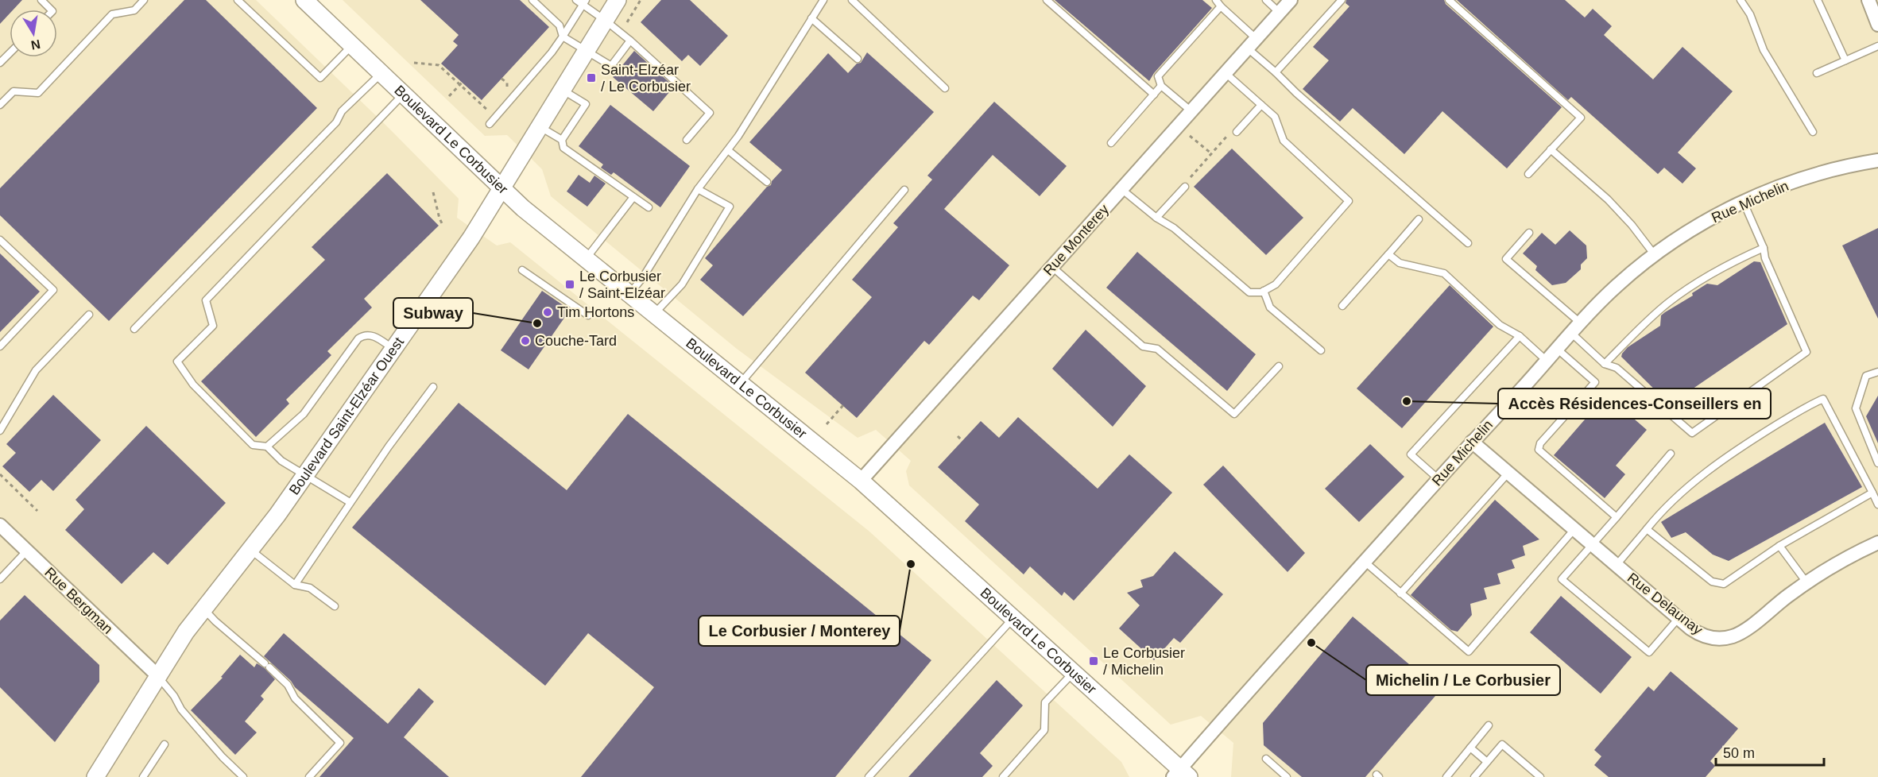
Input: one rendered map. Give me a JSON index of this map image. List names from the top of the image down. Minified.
{"streets":{"street":["Boulevard Le Corbusier","Rue Michelin","Rue Monterey","Boulevard Saint-Elzéar Ouest","Rue Bergman","Rue Delaunay"]},"crossings":[["Boulevard Le Corbusier","Rue Michelin"],["Boulevard Le Corbusier","Rue Monterey"],["Boulevard Le Corbusier","Boulevard Saint-Elzéar Ouest"],["Rue Michelin","Rue Delaunay"],["Boulevard Saint-Elzéar Ouest","Rue Bergman"]],"places":{"transit":["Saint-Elzéar / Le Corbusier","Le Corbusier / Saint-Elzéar","Le Corbusier / Michelin"],"other":["Tim Hortons","Subway","Couche-Tard","Accès Résidences-Conseillers en","Le Corbusier / Monterey","Michelin / Le Corbusier"]},"scale_bar":"50 m","north":"bottom"}
